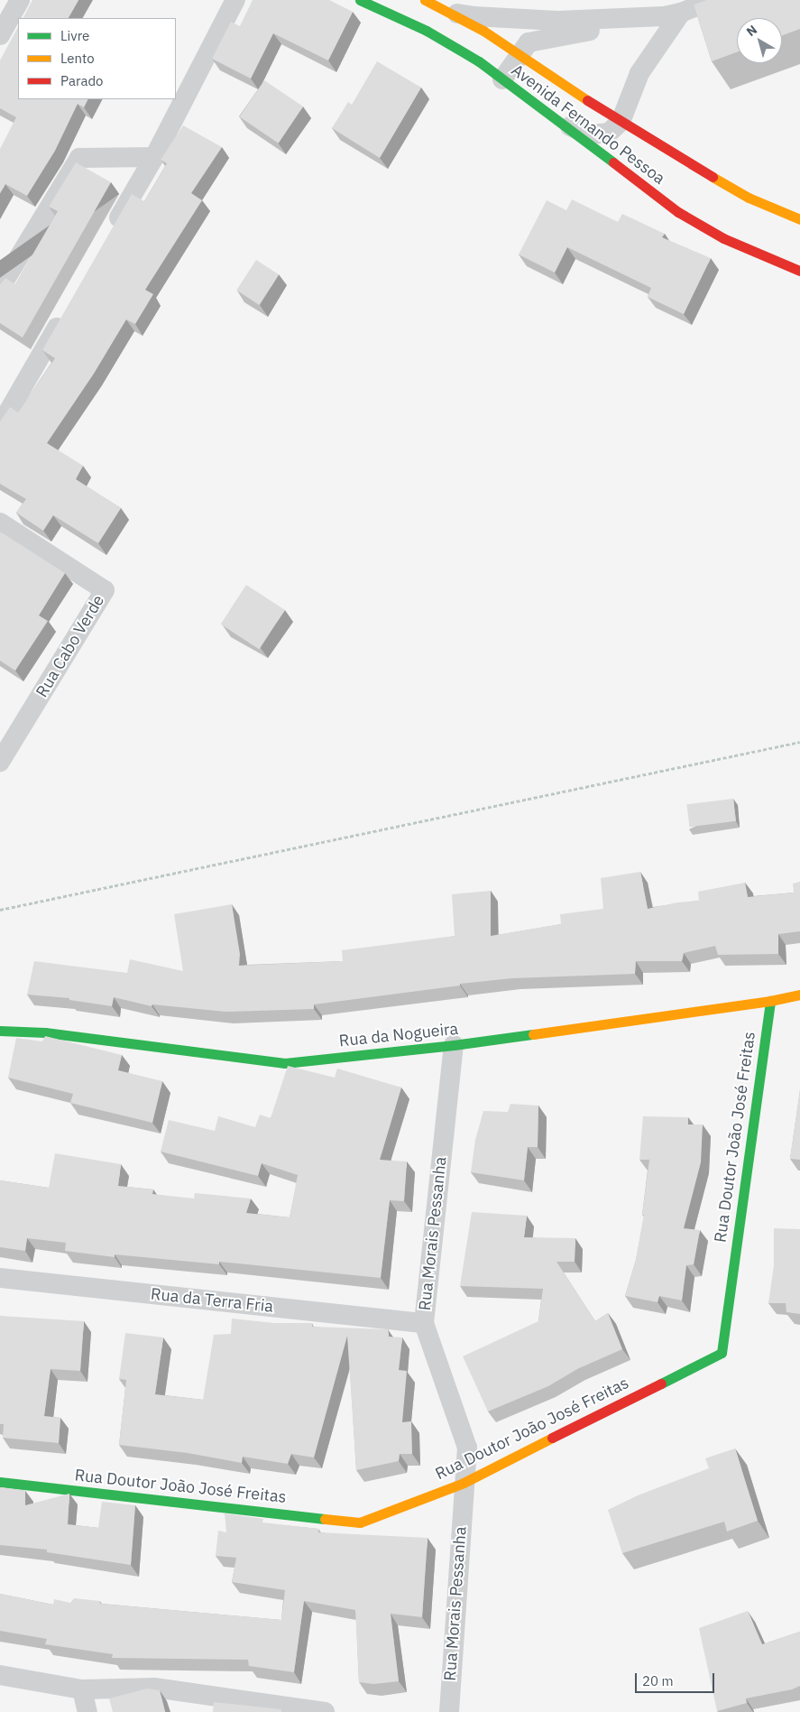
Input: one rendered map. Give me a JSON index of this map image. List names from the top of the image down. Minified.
{"streets":{"street":["Avenida Fernando Pessoa","Rua Cabo Verde","Rua da Nogueira","Rua Doutor João José Freitas","Rua Morais Pessanha","Rua da Terra Fria"]},"crossings":[["Rua da Nogueira","Rua Doutor João José Freitas"],["Rua da Nogueira","Rua Morais Pessanha"],["Rua Doutor João José Freitas","Rua Morais Pessanha"],["Rua Morais Pessanha","Rua da Terra Fria"]],"legend":["Livre","Lento","Parado"],"scale_bar":"20 m","north":"top left"}
